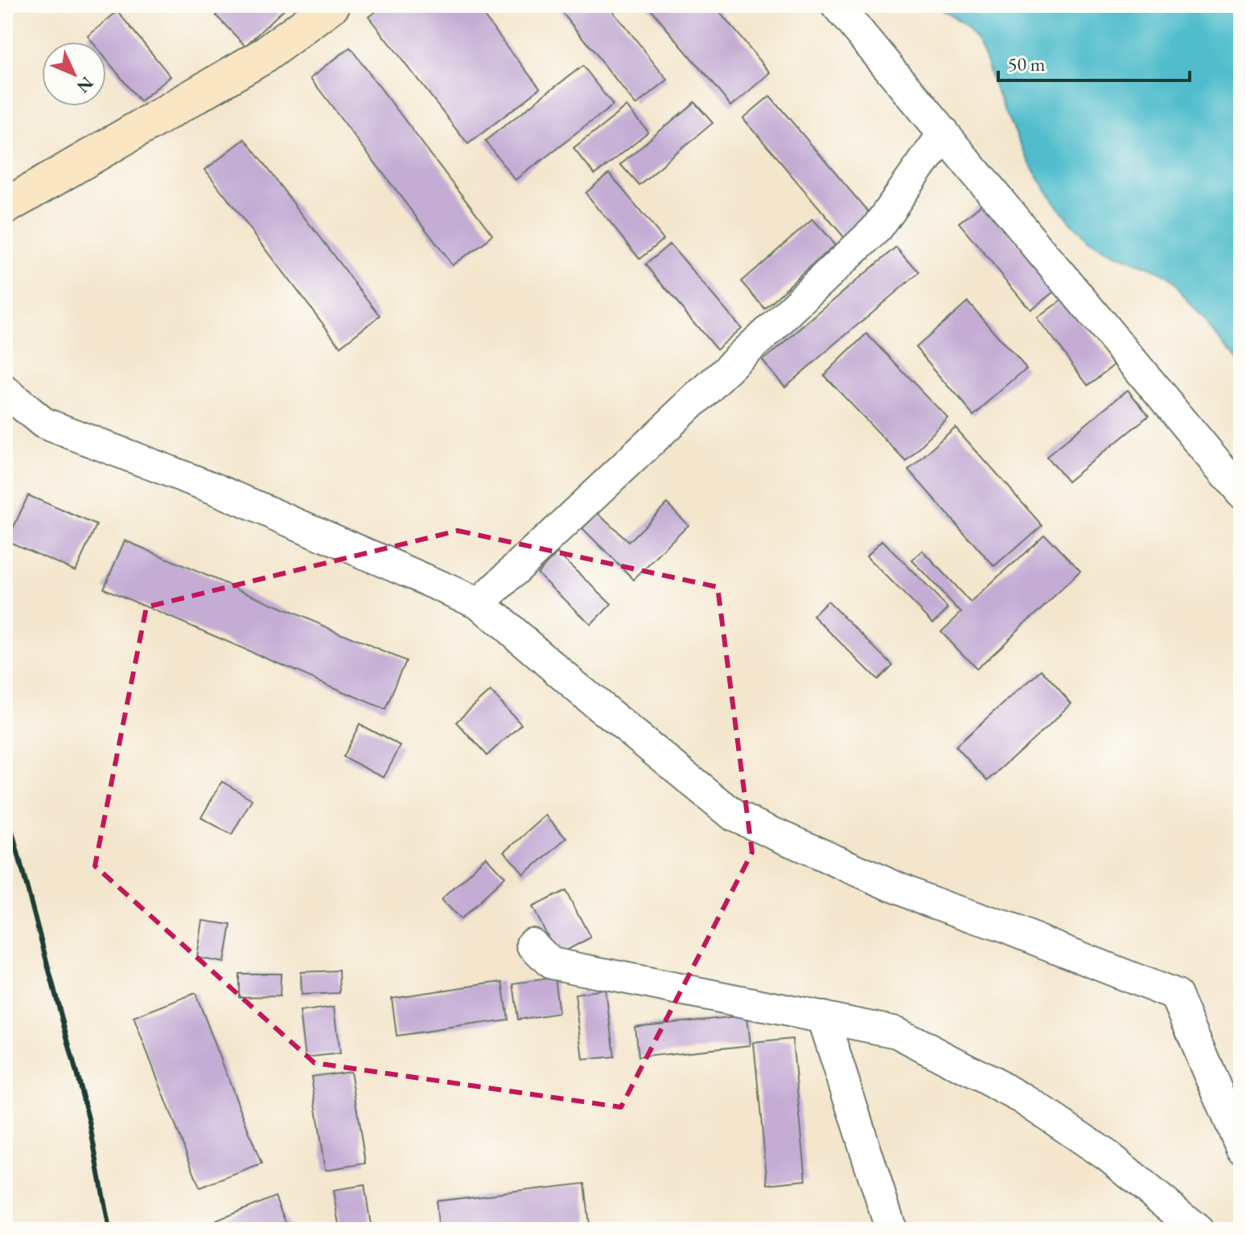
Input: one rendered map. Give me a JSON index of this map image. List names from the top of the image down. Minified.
{"scale_bar":"50 m","north":"bottom right"}
